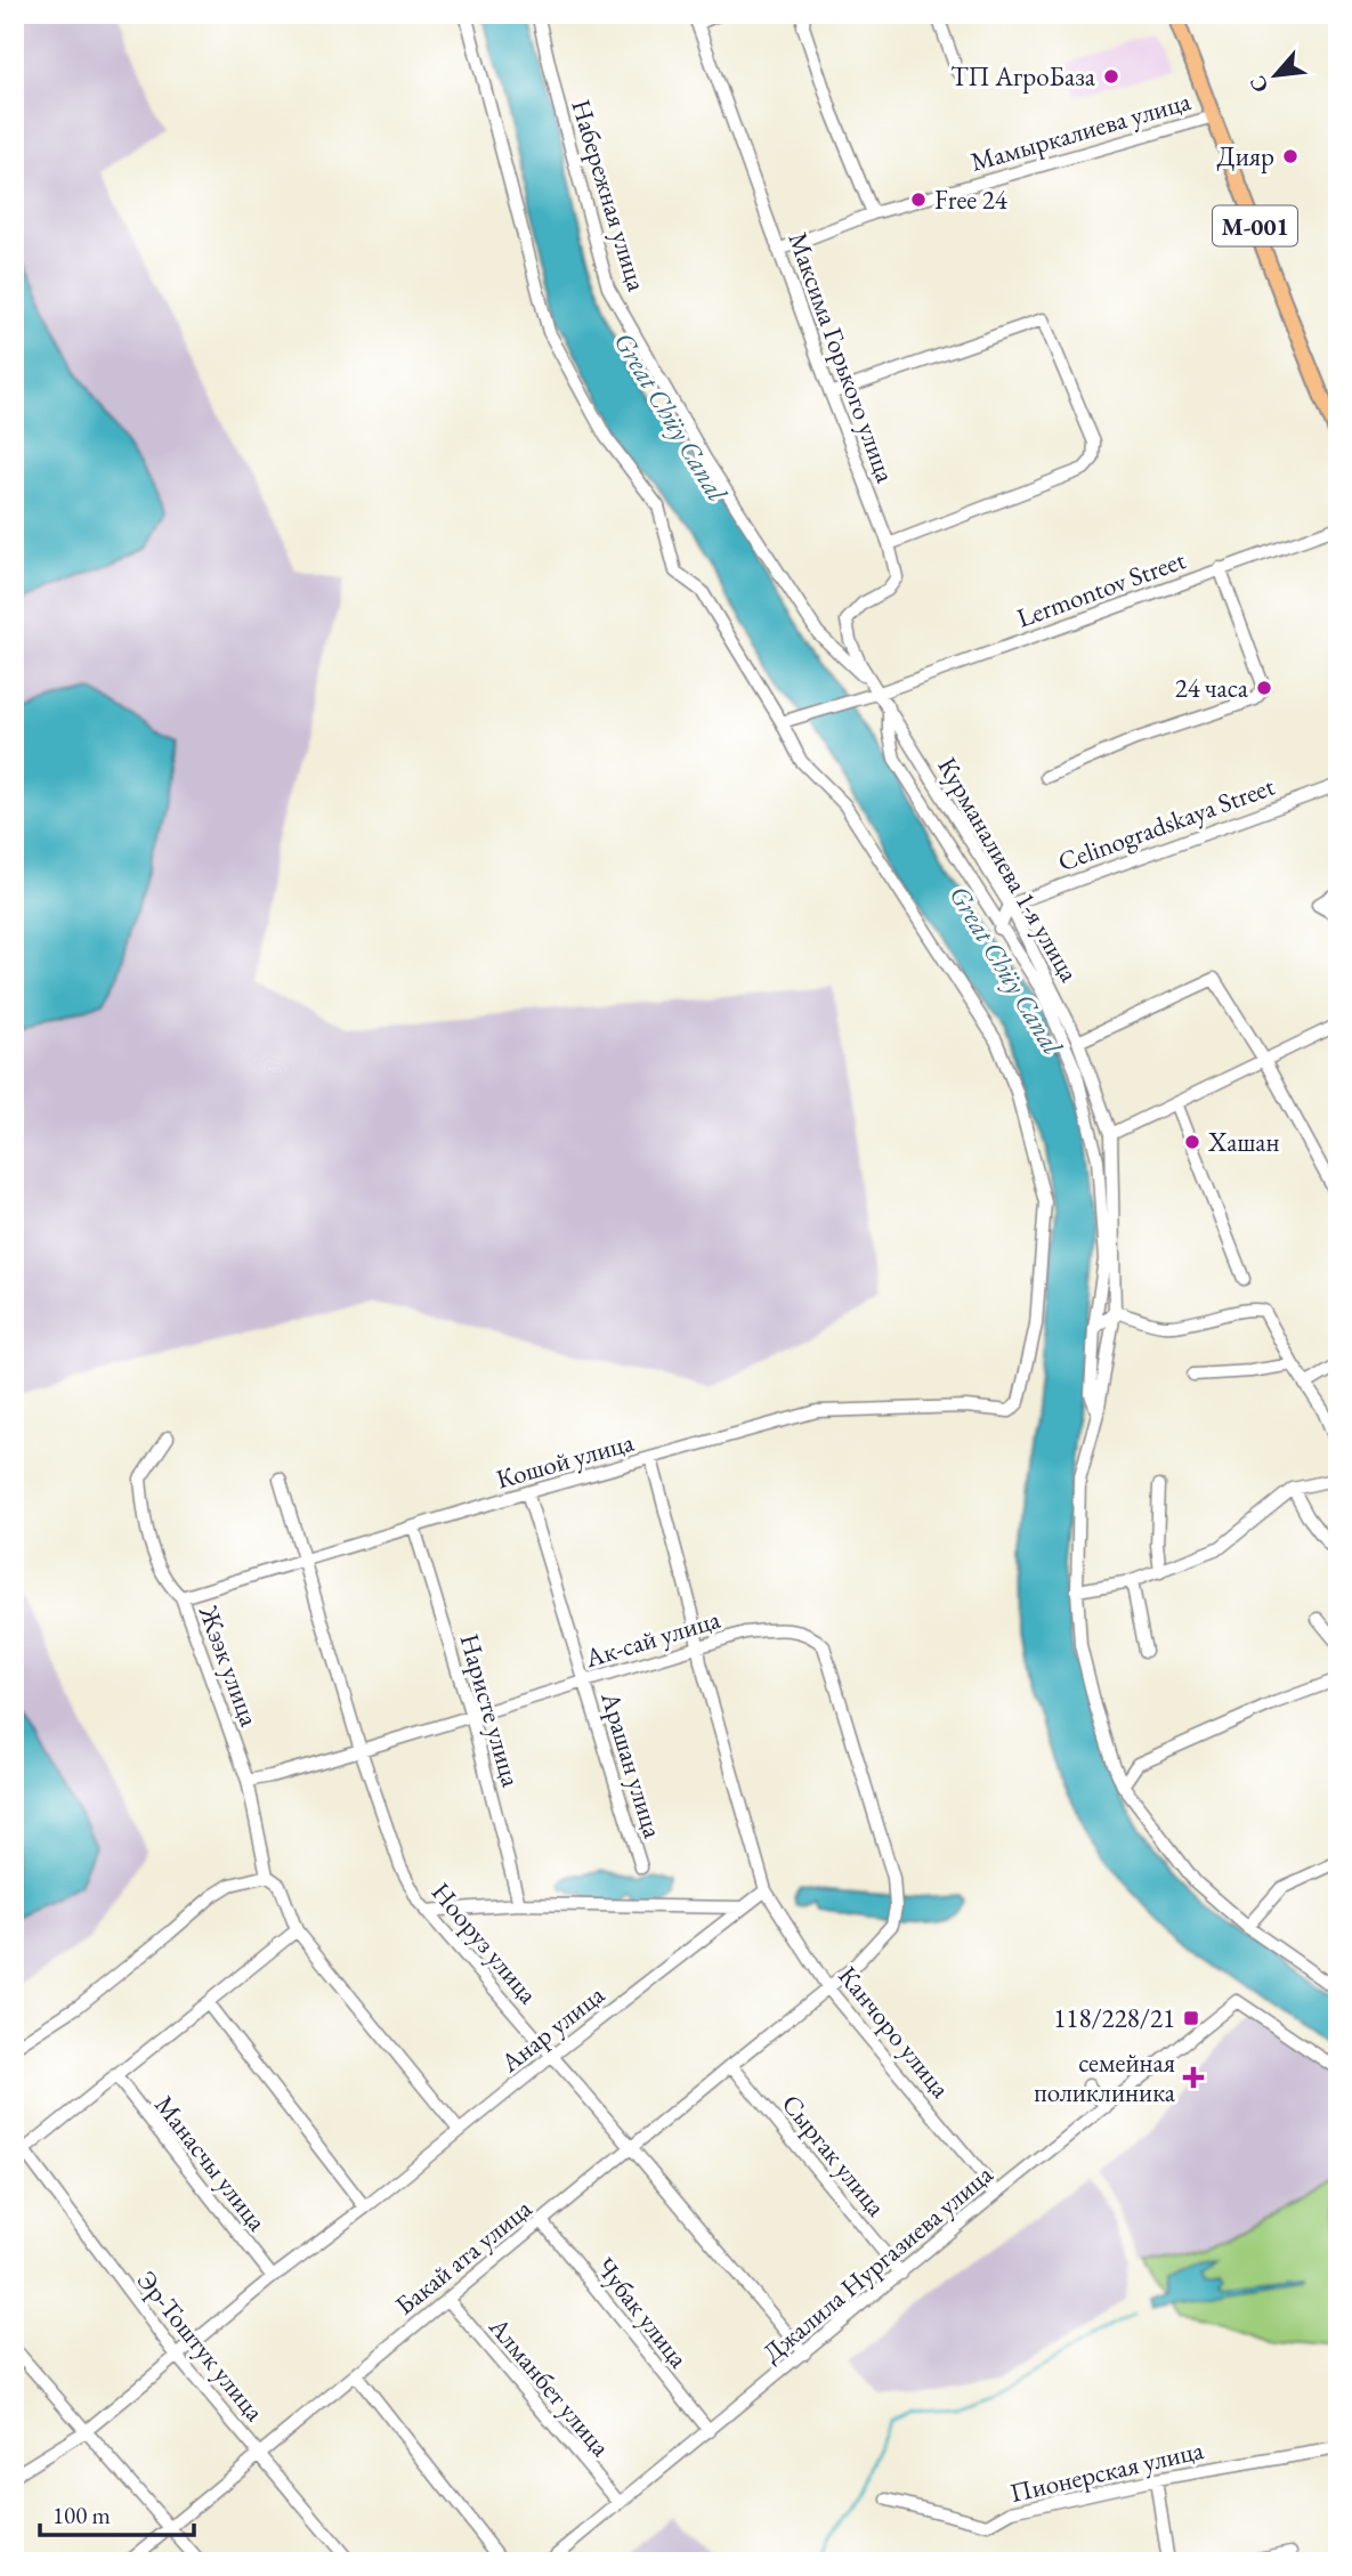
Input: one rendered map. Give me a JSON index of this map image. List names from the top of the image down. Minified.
{"streets":{"main road":["М-001"],"street":["Мамыркалиева улица","Набережная улица","Максима Горького улица","Lermontov Street","Celinogradskaya Street","Курманалиева 1-я улица","Кошой улица","Ак-сай улица","Жээк улица","Наристе улица","Арашан улица","Нооруз улица","Анар улица","Канчоро улица","Сыргак улица","Манасчы улица","Бакай ата улица","Джалила Нургазиева улица","Чубак улица","Эр-Тоштук улица","Алманбет улица","Пионерская улица"]},"crossings":[["Мамыркалиева улица","М-001"],["Мамыркалиева улица","Максима Горького улица"],["Набережная улица","Максима Горького улица"],["Набережная улица","Lermontov Street"],["Набережная улица","Курманалиева 1-я улица"],["Максима Горького улица","Lermontov Street"],["Максима Горького улица","Курманалиева 1-я улица"],["Lermontov Street","Курманалиева 1-я улица"],["Lermontov Street","Кошой улица"],["Celinogradskaya Street","Курманалиева 1-я улица"],["Кошой улица","Жээк улица"],["Кошой улица","Наристе улица"],["Кошой улица","Арашан улица"],["Кошой улица","Нооруз улица"],["Ак-сай улица","Жээк улица"],["Ак-сай улица","Наристе улица"],["Ак-сай улица","Арашан улица"],["Ак-сай улица","Нооруз улица"],["Ак-сай улица","Канчоро улица"],["Ак-сай улица","Бакай ата улица"],["Нооруз улица","Анар улица"],["Нооруз улица","Бакай ата улица"],["Нооруз улица","Джалила Нургазиева улица"],["Анар улица","Канчоро улица"],["Анар улица","Манасчы улица"],["Анар улица","Эр-Тоштук улица"],["Канчоро улица","Бакай ата улица"],["Канчоро улица","Джалила Нургазиева улица"],["Сыргак улица","Бакай ата улица"],["Сыргак улица","Джалила Нургазиева улица"],["Бакай ата улица","Чубак улица"],["Бакай ата улица","Эр-Тоштук улица"],["Бакай ата улица","Алманбет улица"],["Джалила Нургазиева улица","Чубак улица"],["Джалила Нургазиева улица","Алманбет улица"]],"water":["Great Chüy Canal"],"places":{"other":["ТП АгроБаза","Дияр","Free 24","24 часа","Хашан"],"transit":["118/228/21"],"health":["семейная поликлиника"]},"scale_bar":"100 m","north":"bottom left"}
